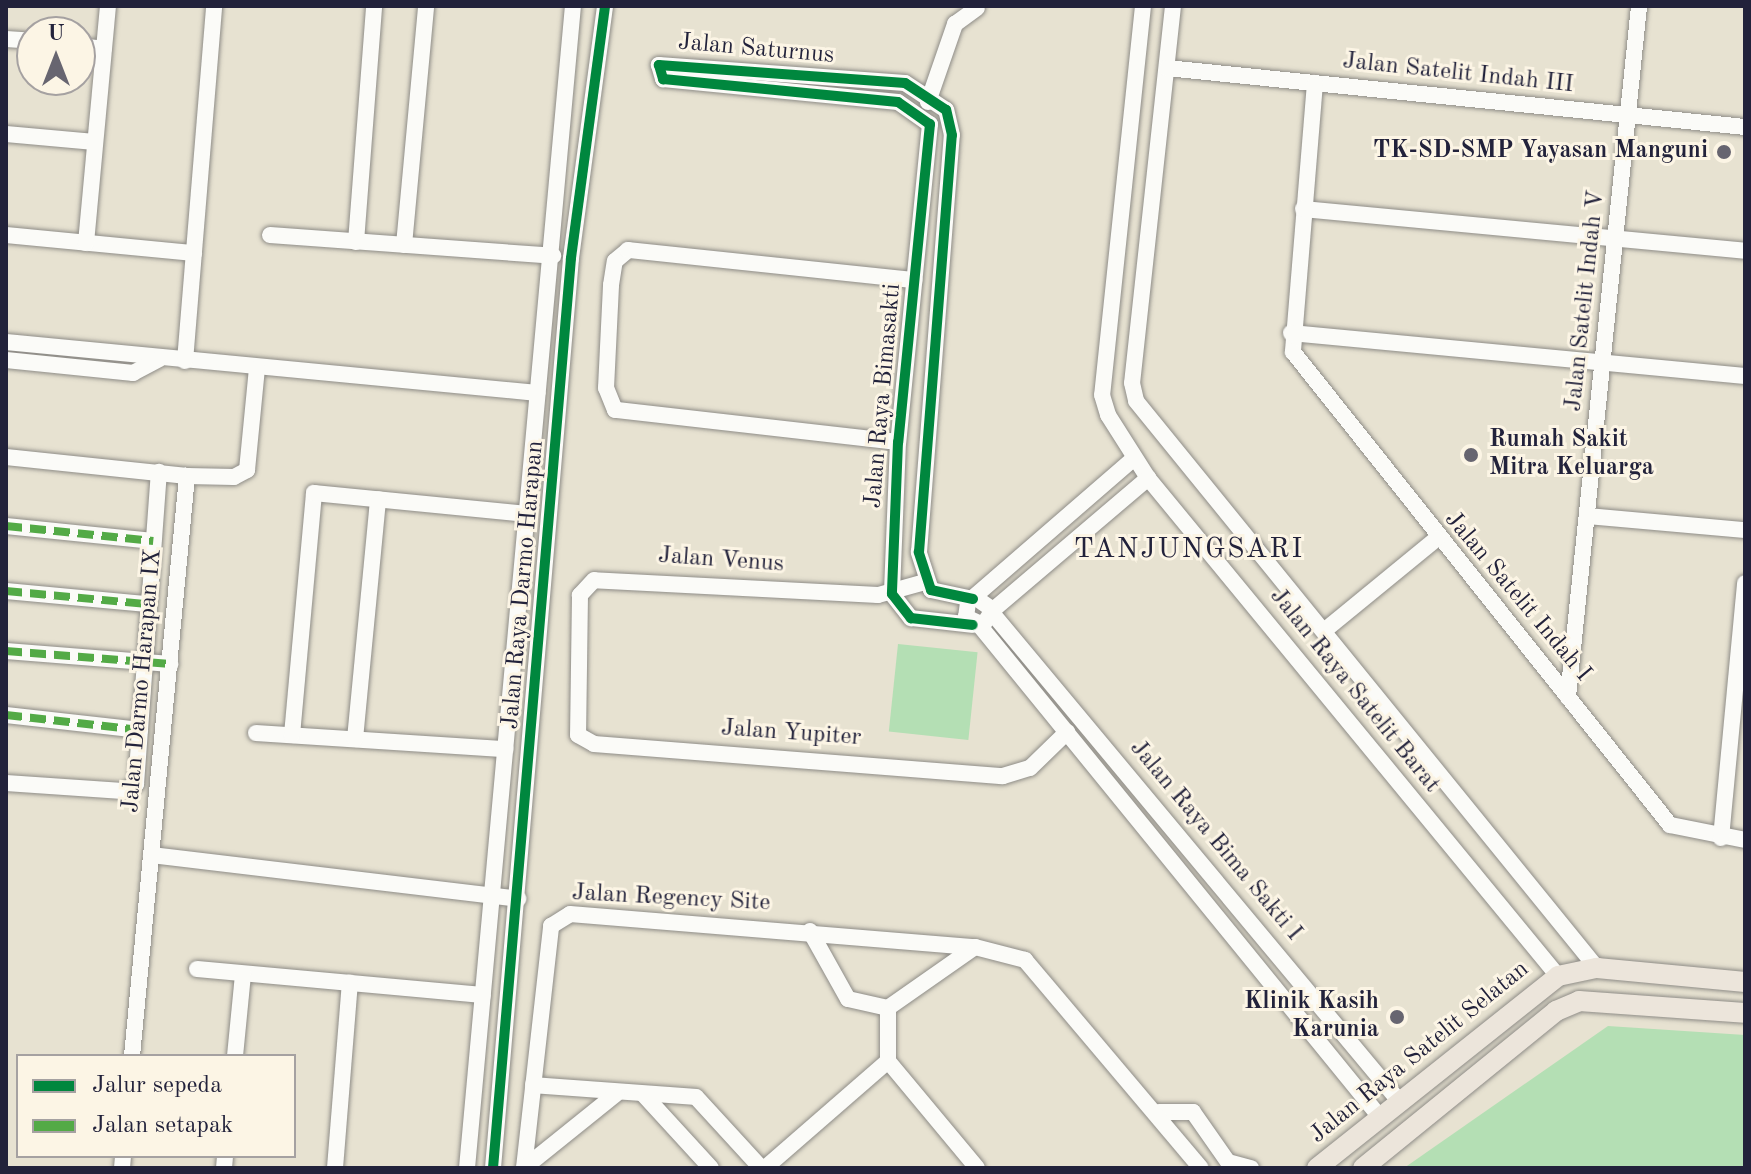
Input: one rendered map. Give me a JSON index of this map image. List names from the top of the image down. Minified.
{"streets":{"main road":["Jalan Raya Satelit Selatan"],"street":["Jalan Saturnus","Jalan Satelit Indah III","Jalan Satelit Indah V","Jalan Raya Bimasakti","Jalan Venus","Jalan Raya Darmo Harapan","Jalan Satelit Indah I","Jalan Darmo Harapan IX","Jalan Raya Satelit Barat","Jalan Yupiter","Jalan Raya Bima Sakti I","Jalan Regency Site"]},"crossings":[["Jalan Saturnus","Jalan Raya Bimasakti"],["Jalan Satelit Indah III","Jalan Satelit Indah V"],["Jalan Satelit Indah III","Jalan Raya Satelit Barat"],["Jalan Satelit Indah V","Jalan Satelit Indah I"],["Jalan Raya Bimasakti","Jalan Venus"],["Jalan Venus","Jalan Yupiter"],["Jalan Raya Satelit Barat","Jalan Raya Satelit Selatan"],["Jalan Yupiter","Jalan Raya Bima Sakti I"],["Jalan Raya Bima Sakti I","Jalan Raya Satelit Selatan"]],"districts":["TANJUNGSARI"],"places":["TK-SD-SMP Yayasan Manguni","Rumah Sakit Mitra Keluarga","Klinik Kasih Karunia"],"legend":["Jalur sepeda","Jalan setapak"],"north":"top"}
